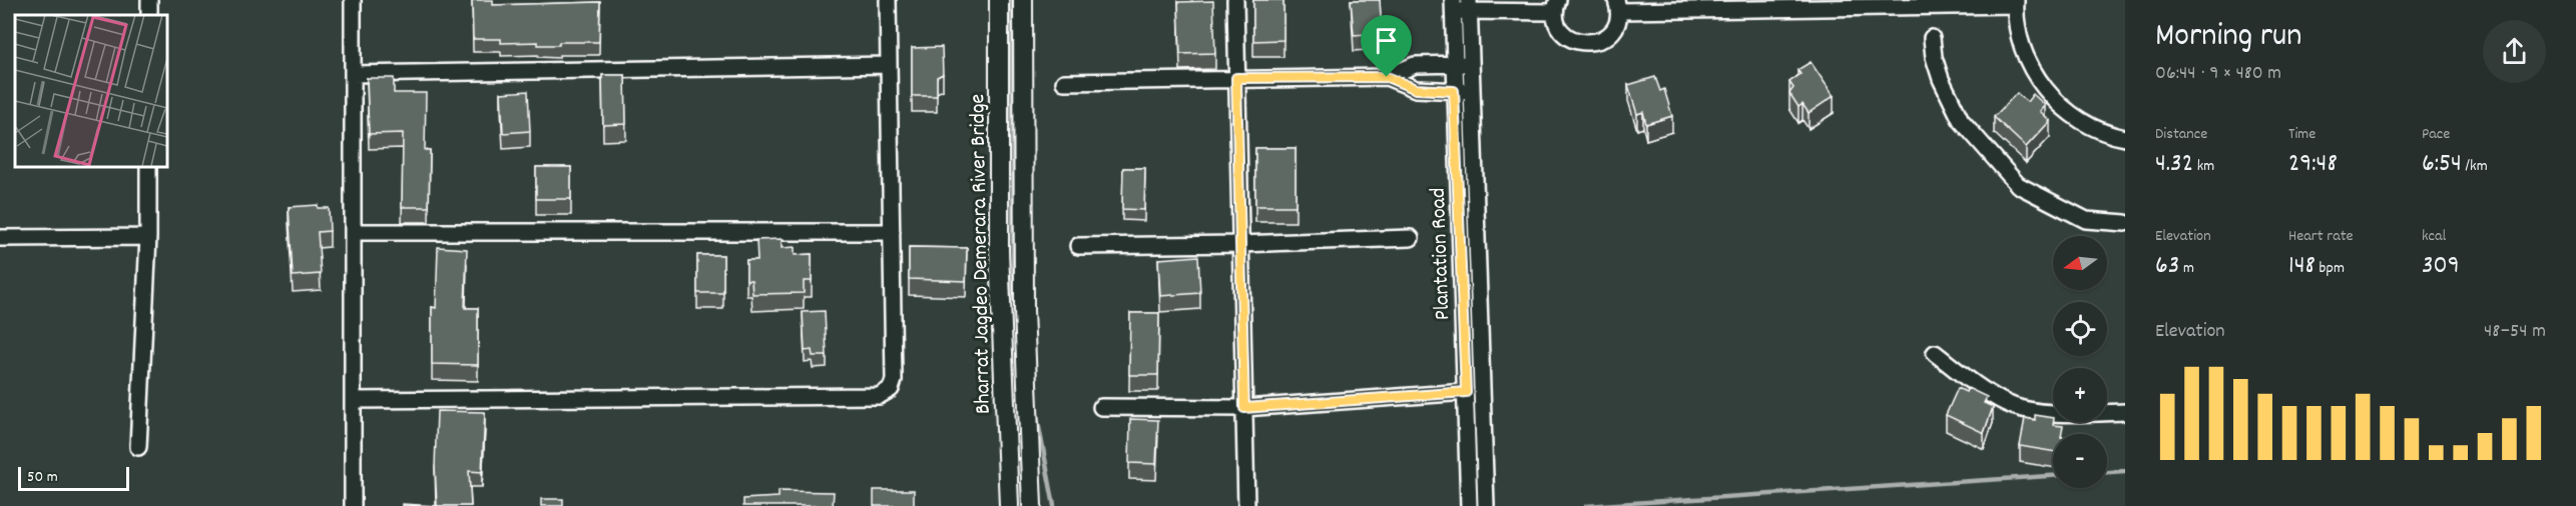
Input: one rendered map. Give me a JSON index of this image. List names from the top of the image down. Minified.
{"streets":{"main road":["Bharrat Jagdeo Demerara River Bridge"],"street":["Plantation Road"]},"scale_bar":"50 m","north":"left","page":{"heading":["Morning run","06:44 · 9 × 480 m"],"stats":[["Distance","4.32 km"],["Time","29:48"],["Pace","6:54 /km"],["Elevation","63 m"],["Heart rate","148 bpm"],["kcal","309"]],"map_buttons":["+","−"],"chart":["Elevation","48–54 m"],"scale":"50 m"}}
